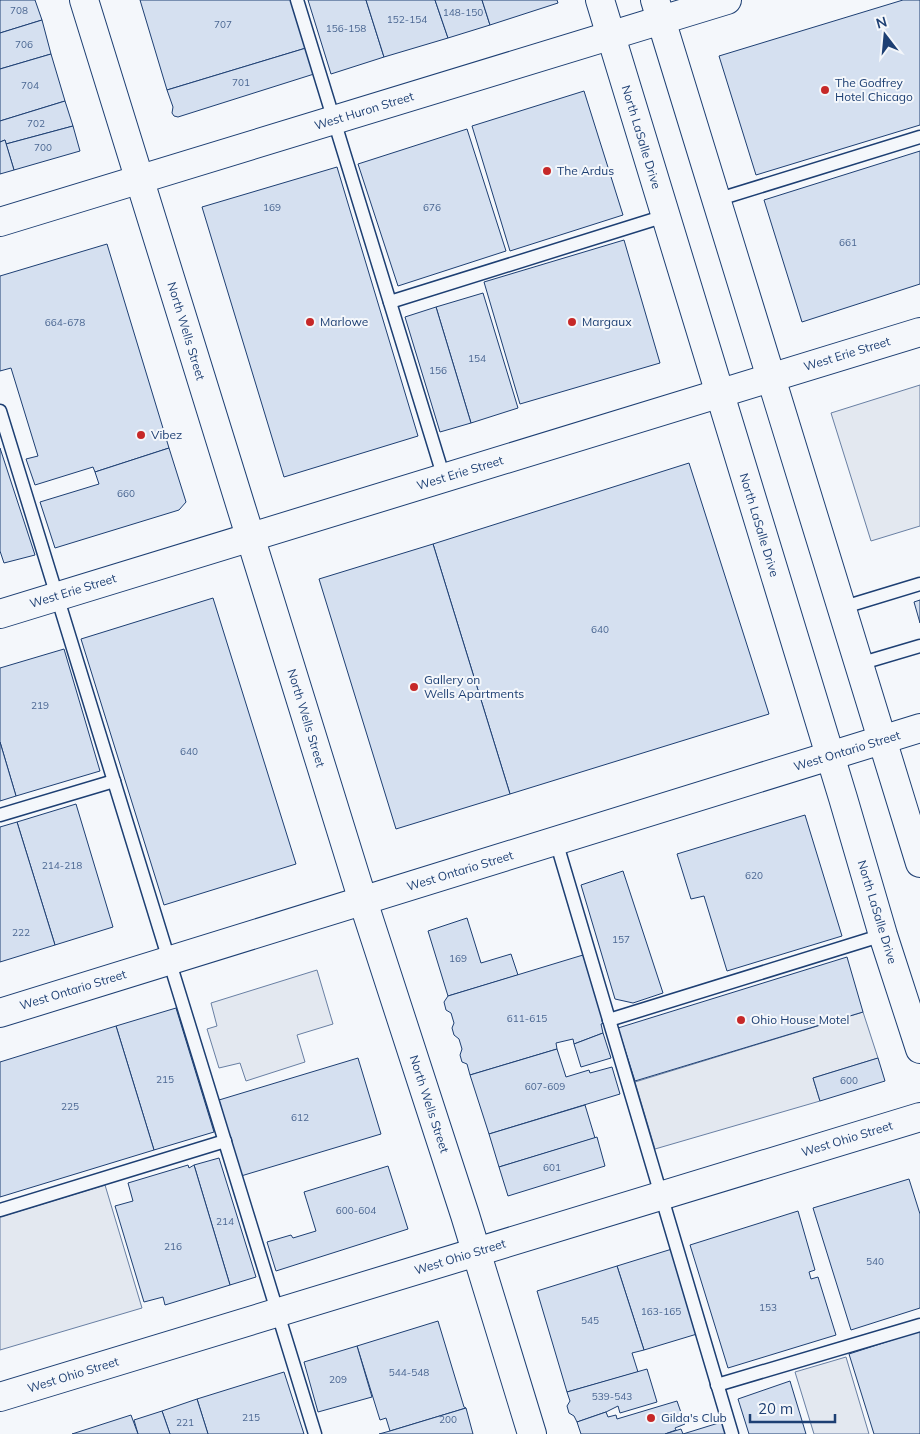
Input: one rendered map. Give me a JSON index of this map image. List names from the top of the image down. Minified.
{"streets":{"main road":["West Huron Street","North LaSalle Drive","North Wells Street","West Erie Street","West Ontario Street","West Ohio Street"]},"crossings":[["West Huron Street","North LaSalle Drive"],["West Huron Street","North Wells Street"],["North LaSalle Drive","West Erie Street"],["North LaSalle Drive","West Ontario Street"],["North Wells Street","West Erie Street"],["North Wells Street","West Ontario Street"],["North Wells Street","West Ohio Street"]],"places":["The Godfrey Hotel Chicago","The Ardus","Marlowe","Margaux","Vibez","Gallery on Wells Apartments","Ohio House Motel","Gilda's Club"],"house_numbers":["708","148-150","152-154","707","156-158","706","701","704","702","700","169","676","661","664-678","154","156","660","640","219","640","214-218","620","222","157","169","611-615","215","600","607-609","225","612","601","600-604","214","216","540","153","163-165","545","544-548","209","539-543","215","200","221"],"scale_bar":"20 m","north":"top"}
